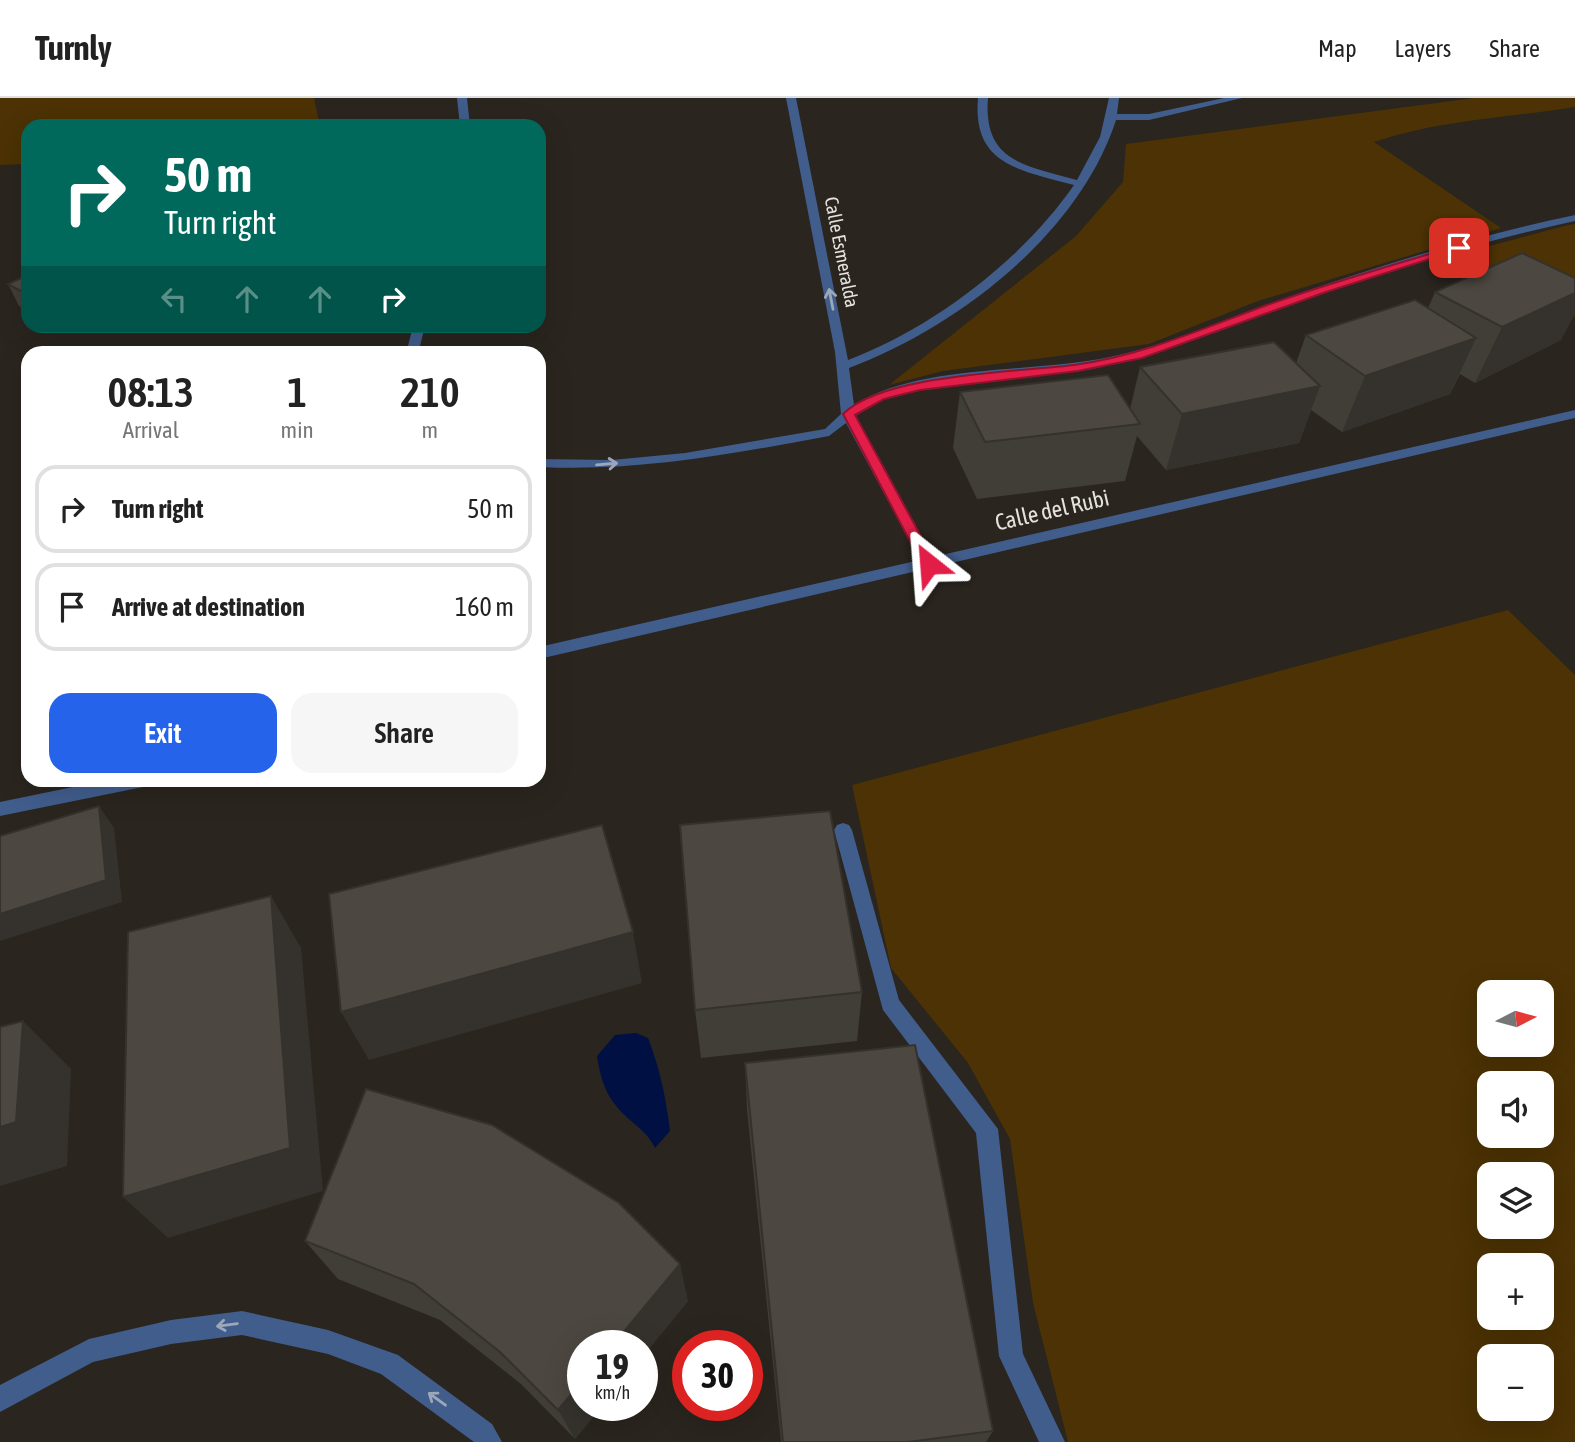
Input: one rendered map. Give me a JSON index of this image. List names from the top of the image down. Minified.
{"streets":{"street":["Calle Esmeralda","Calle del Rubi"]},"crossings":[["Calle Esmeralda","Calle del Rubi"]],"one_way":["Calle Esmeralda"],"north":"right","page":{"header":"Turnly","nav":["Map","Layers","Share"],"turn":["50 m","Turn right"],"eta":["08:13","Arrival","1","min","210","m"],"list":[{"name":"Turn right","value":"50 m"},{"name":"Arrive at destination","value":"160 m"}],"buttons":["Exit","Share"],"map_buttons":["+","−"],"speed":"19 km/h","limit":"30"}}
